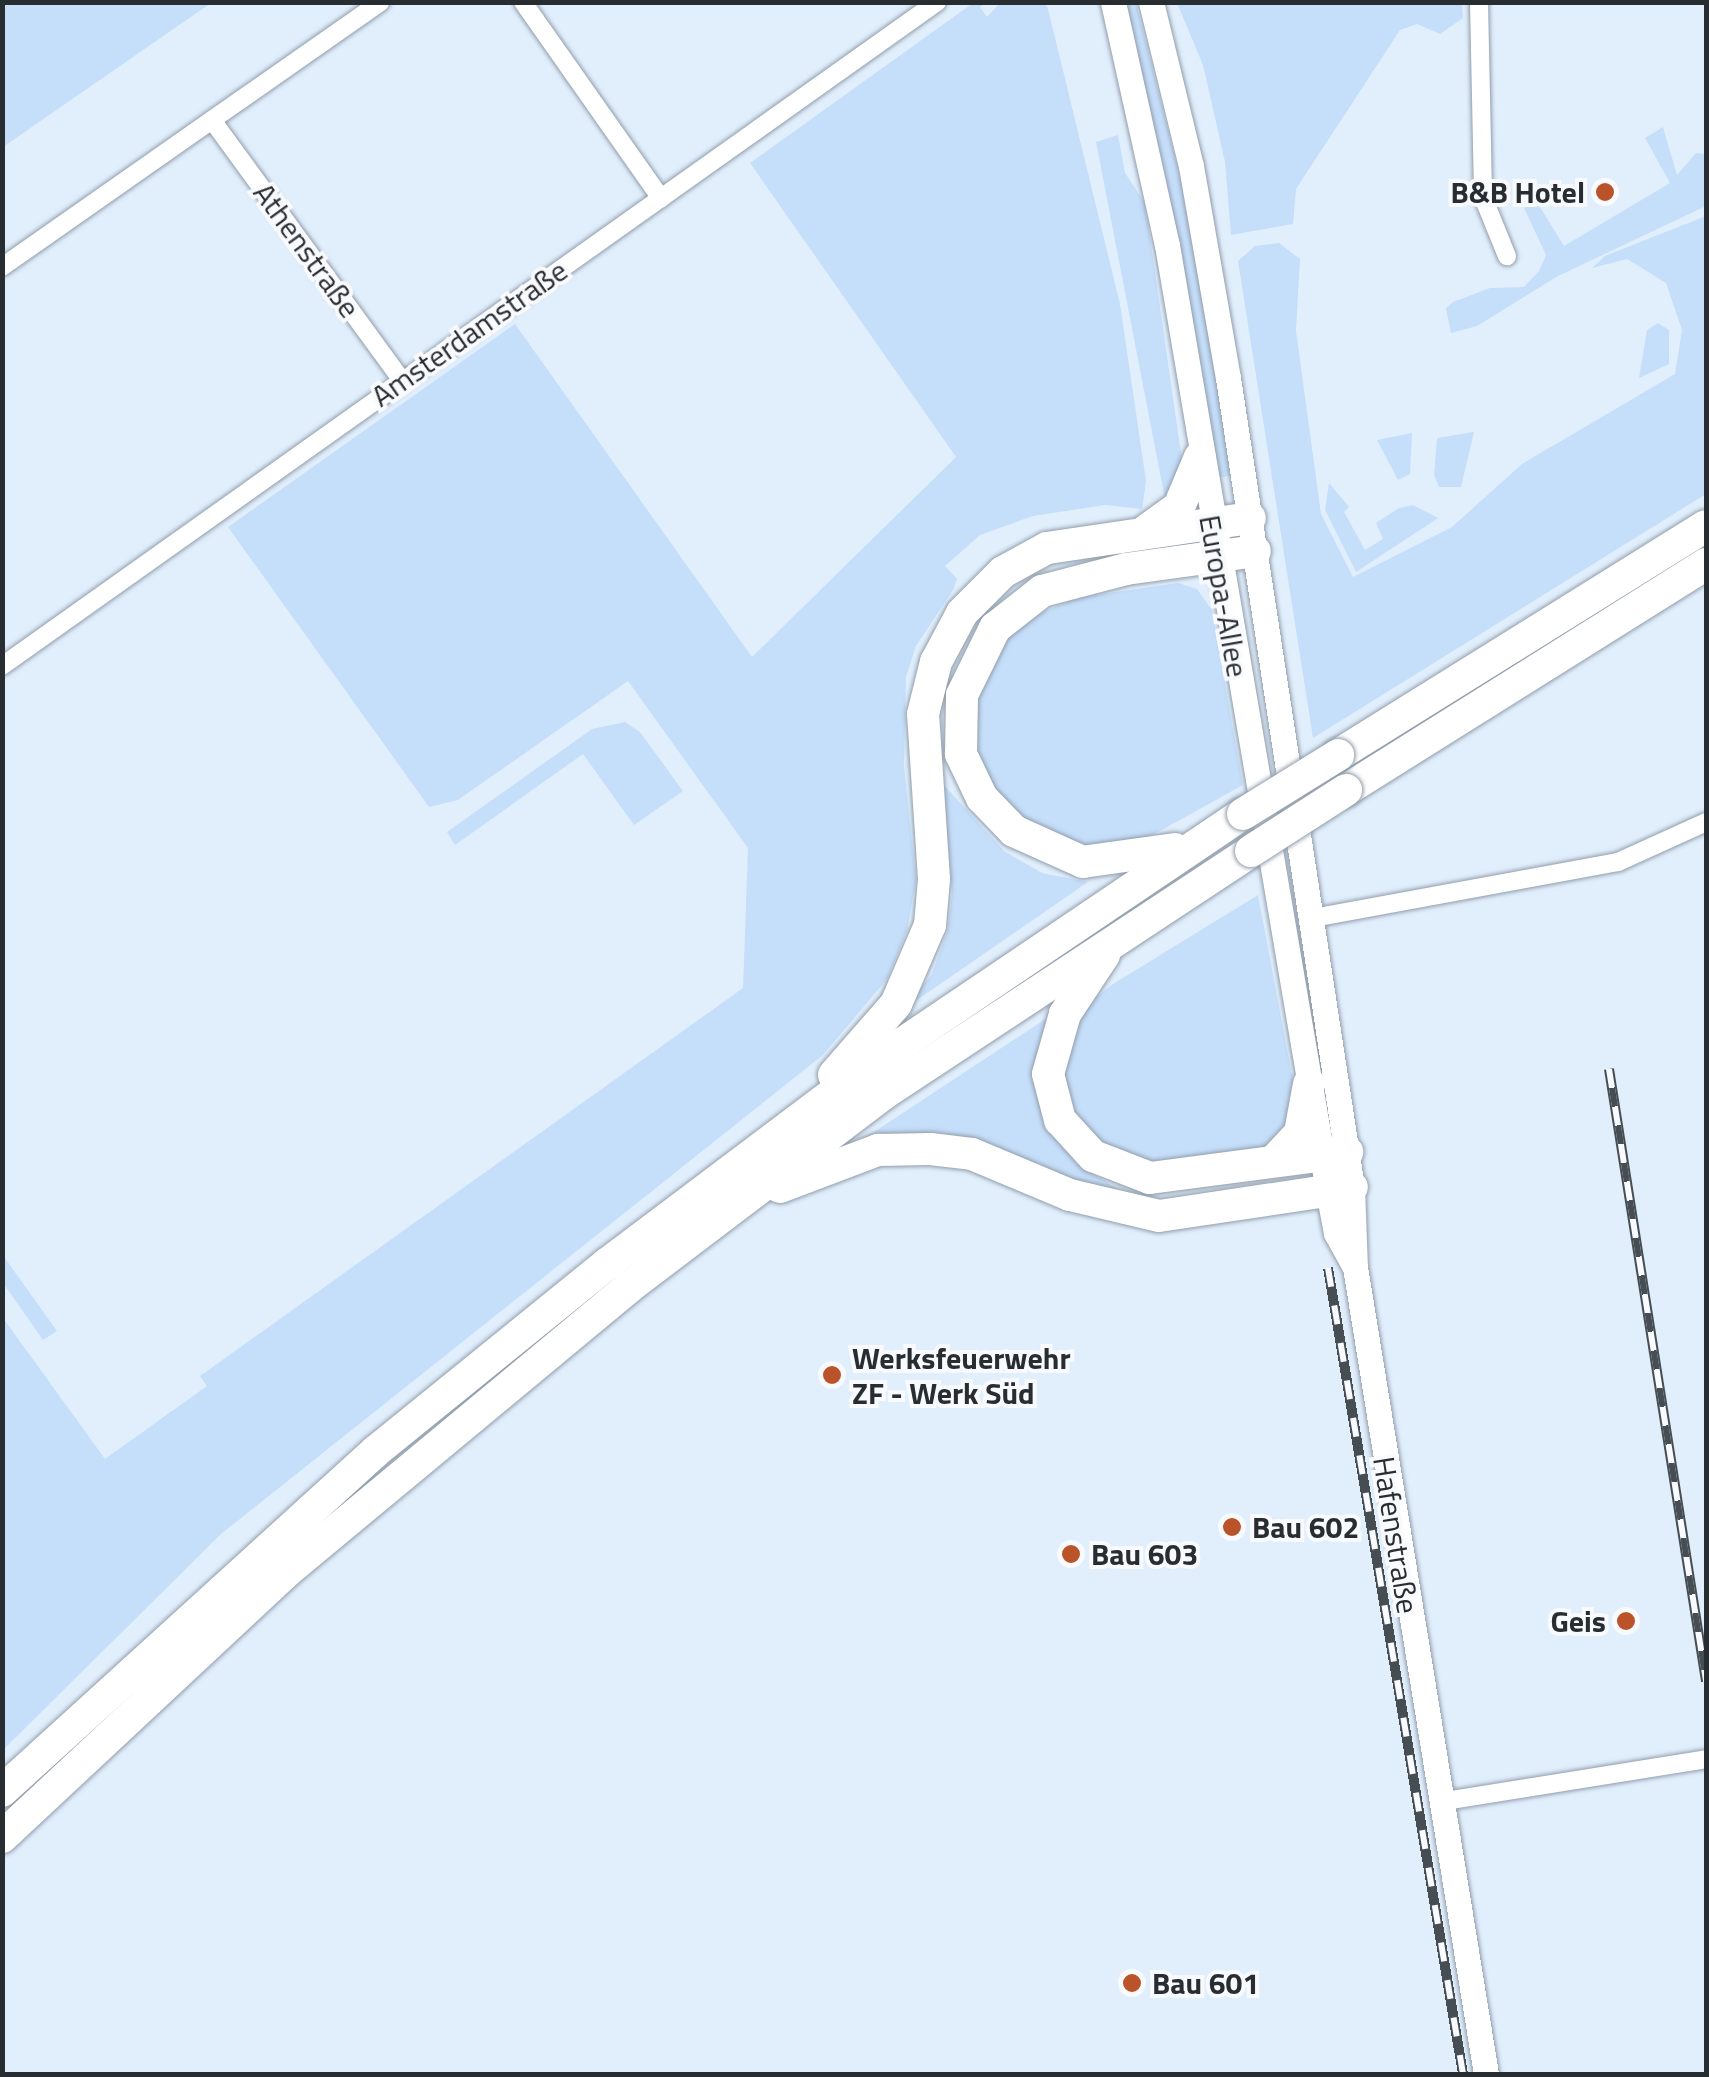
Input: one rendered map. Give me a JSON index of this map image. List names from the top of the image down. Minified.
{"streets":{"street":["Athenstraße","Amsterdamstraße","Europa-Allee","Hafenstraße"]},"crossings":[["Athenstraße","Amsterdamstraße"],["Europa-Allee","Hafenstraße"]],"places":["B&B Hotel","Werksfeuerwehr ZF - Werk Süd","Bau 602","Bau 603","Geis","Bau 601"]}
